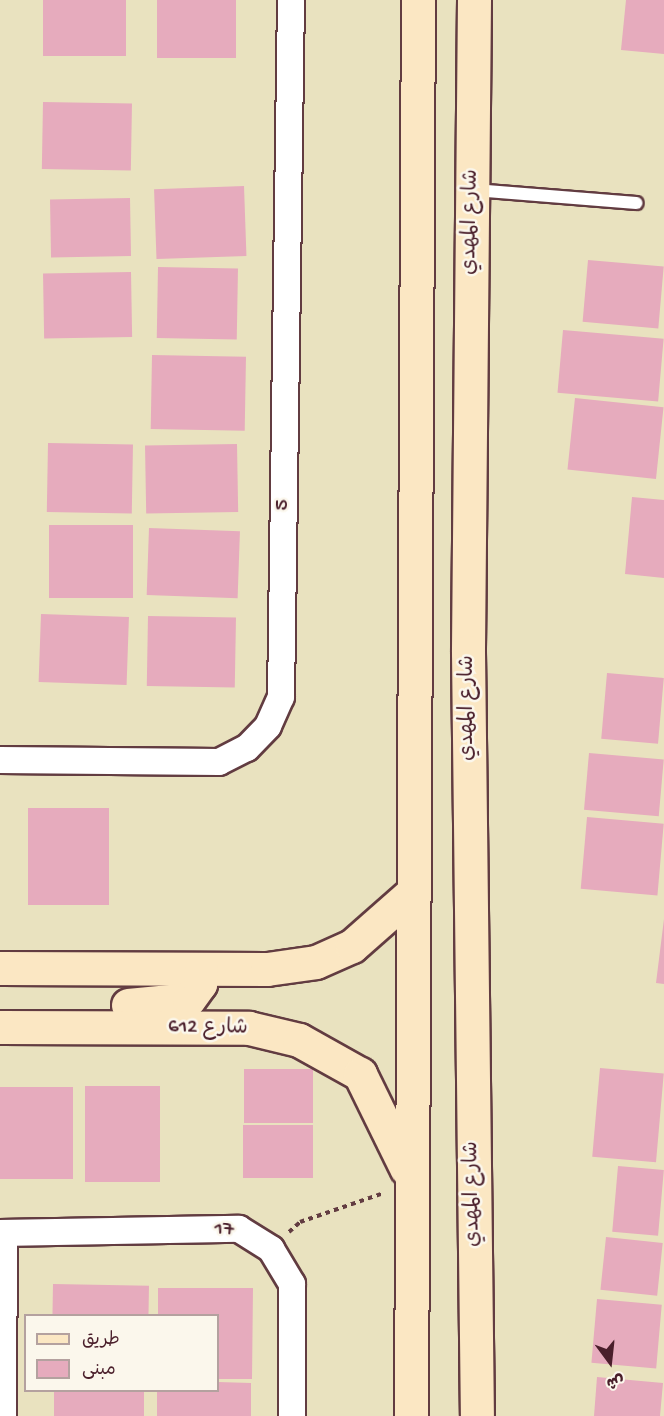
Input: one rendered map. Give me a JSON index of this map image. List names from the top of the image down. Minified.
{"streets":{"main road":["شارع المهدي","شارع 612"],"street":["5","17"]},"legend":["طريق","مبنى"],"north":"bottom"}
